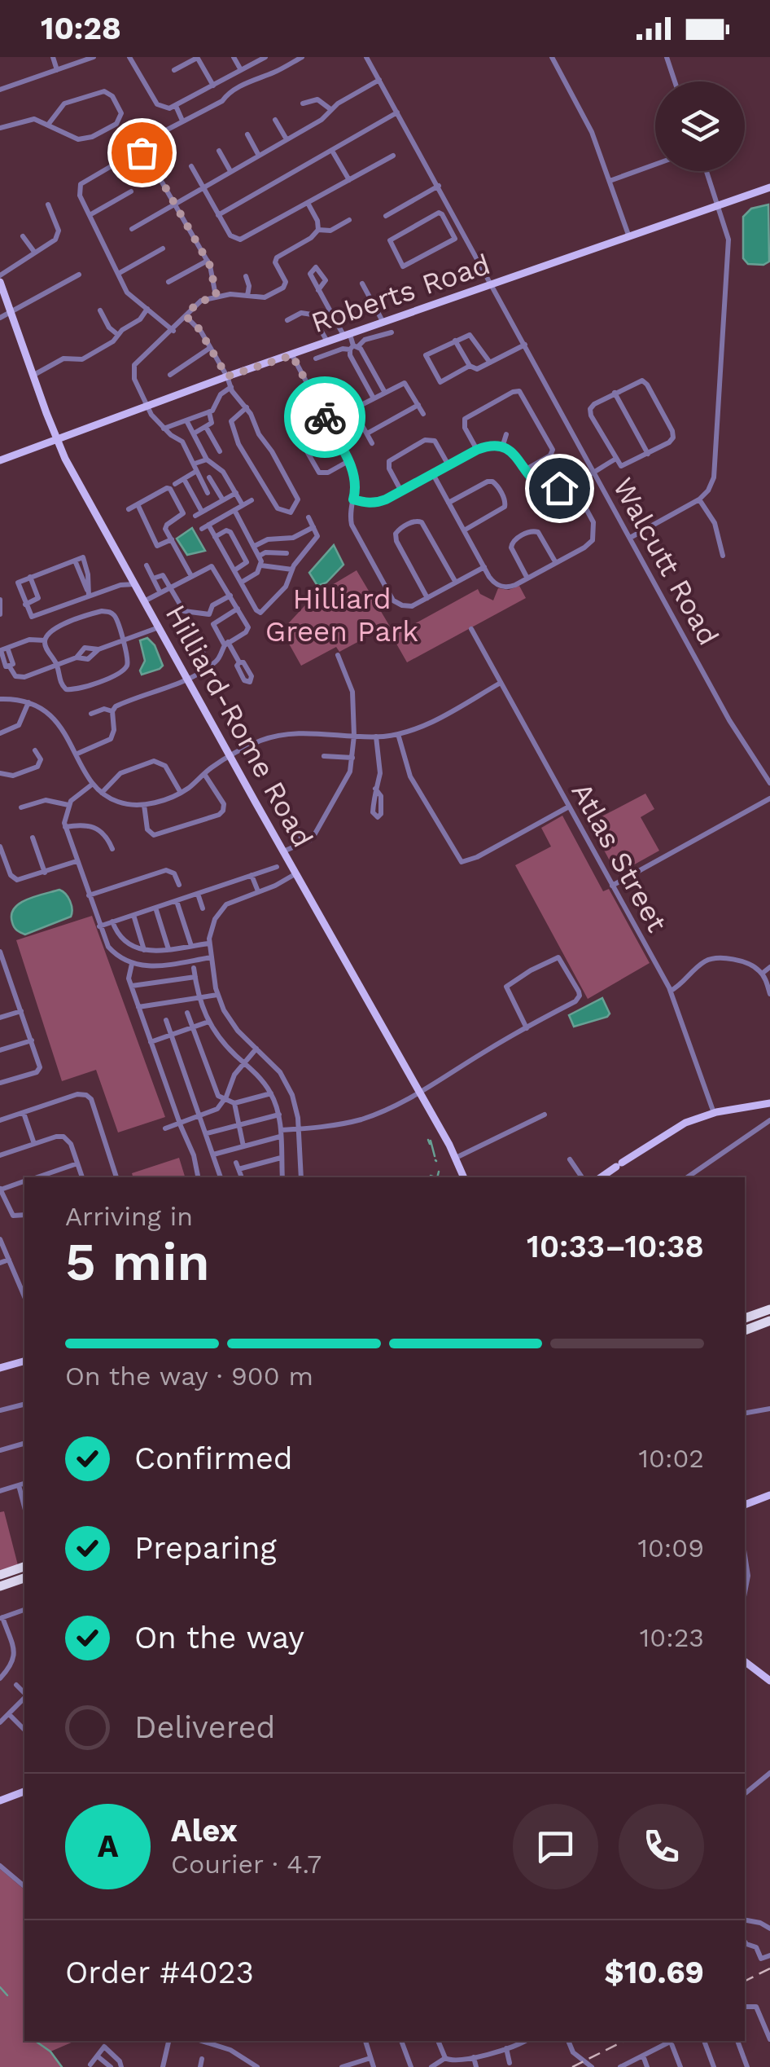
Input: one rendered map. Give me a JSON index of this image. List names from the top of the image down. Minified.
{"streets":{"main road":["Roberts Road","Hilliard-Rome Road"],"street":["Walcutt Road","Atlas Street"]},"crossings":[["Roberts Road","Walcutt Road"],["Roberts Road","Hilliard-Rome Road"]],"parks":["Hilliard Green Park"],"page":{"status":"10:28","heading":["5 min","Arriving in","10:33–10:38"],"panel":["Alex","Courier · 4.7","Order #4023","$10.69"],"bar":"On the way · 900 m","list":[["Confirmed","10:02"],["Preparing","10:09"],["On the way","10:23"],"Delivered"],"round":"A"}}
